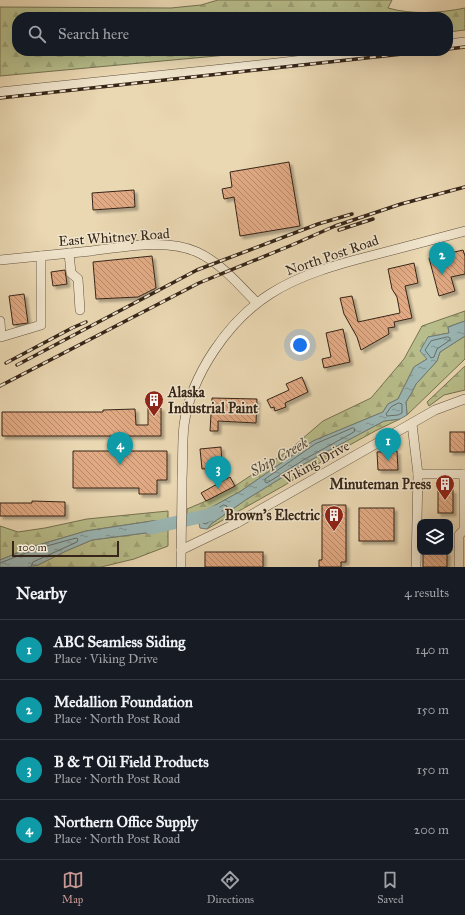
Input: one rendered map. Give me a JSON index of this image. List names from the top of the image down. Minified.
{"streets":{"street":["East Whitney Road","North Post Road","Viking Drive"]},"crossings":[["East Whitney Road","North Post Road"],["North Post Road","Viking Drive"]],"water":["Ship Creek"],"places":{"building":["Alaska Industrial Paint","Minuteman Press","Brown's Electric"]},"scale_bar":"100 m","page":{"search":"Search here","pins":["2","1","4","3"],"scale":"100 m","heading":["Nearby","4 results"],"list":[{"mark":"1","name":"ABC Seamless Siding","note":"Place · Viking Drive","value":"140 m"},{"mark":"2","name":"Medallion Foundation","note":"Place · North Post Road","value":"150 m"},{"mark":"3","name":"B & T Oil Field Products","note":"Place · North Post Road","value":"150 m"},{"mark":"4","name":"Northern Office Supply","note":"Place · North Post Road","value":"200 m"}],"nav":["Map","Directions","Saved"]}}
